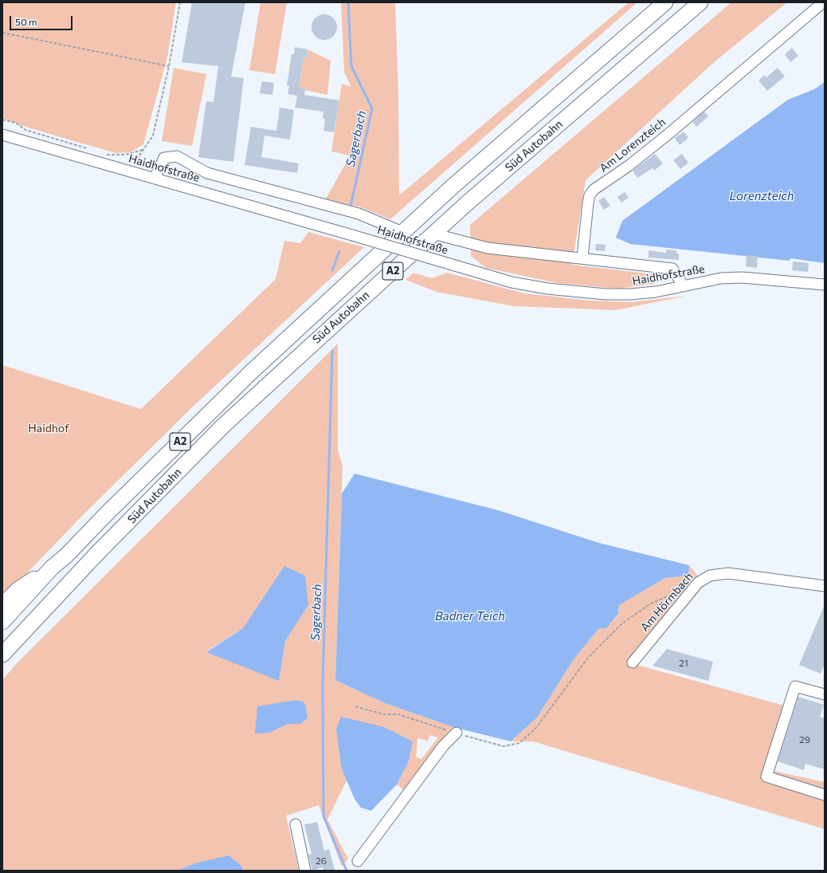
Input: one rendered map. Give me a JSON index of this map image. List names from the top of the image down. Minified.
{"streets":{"highway":["Süd Autobahn","A2"],"street":["Am Lorenzteich","Haidhofstraße","Am Hörmbach"]},"water":["Sagerbach","Lorenzteich","Badner Teich"],"parks":["Haidhof"],"house_numbers":["21","29","26"],"scale_bar":"50 m"}
